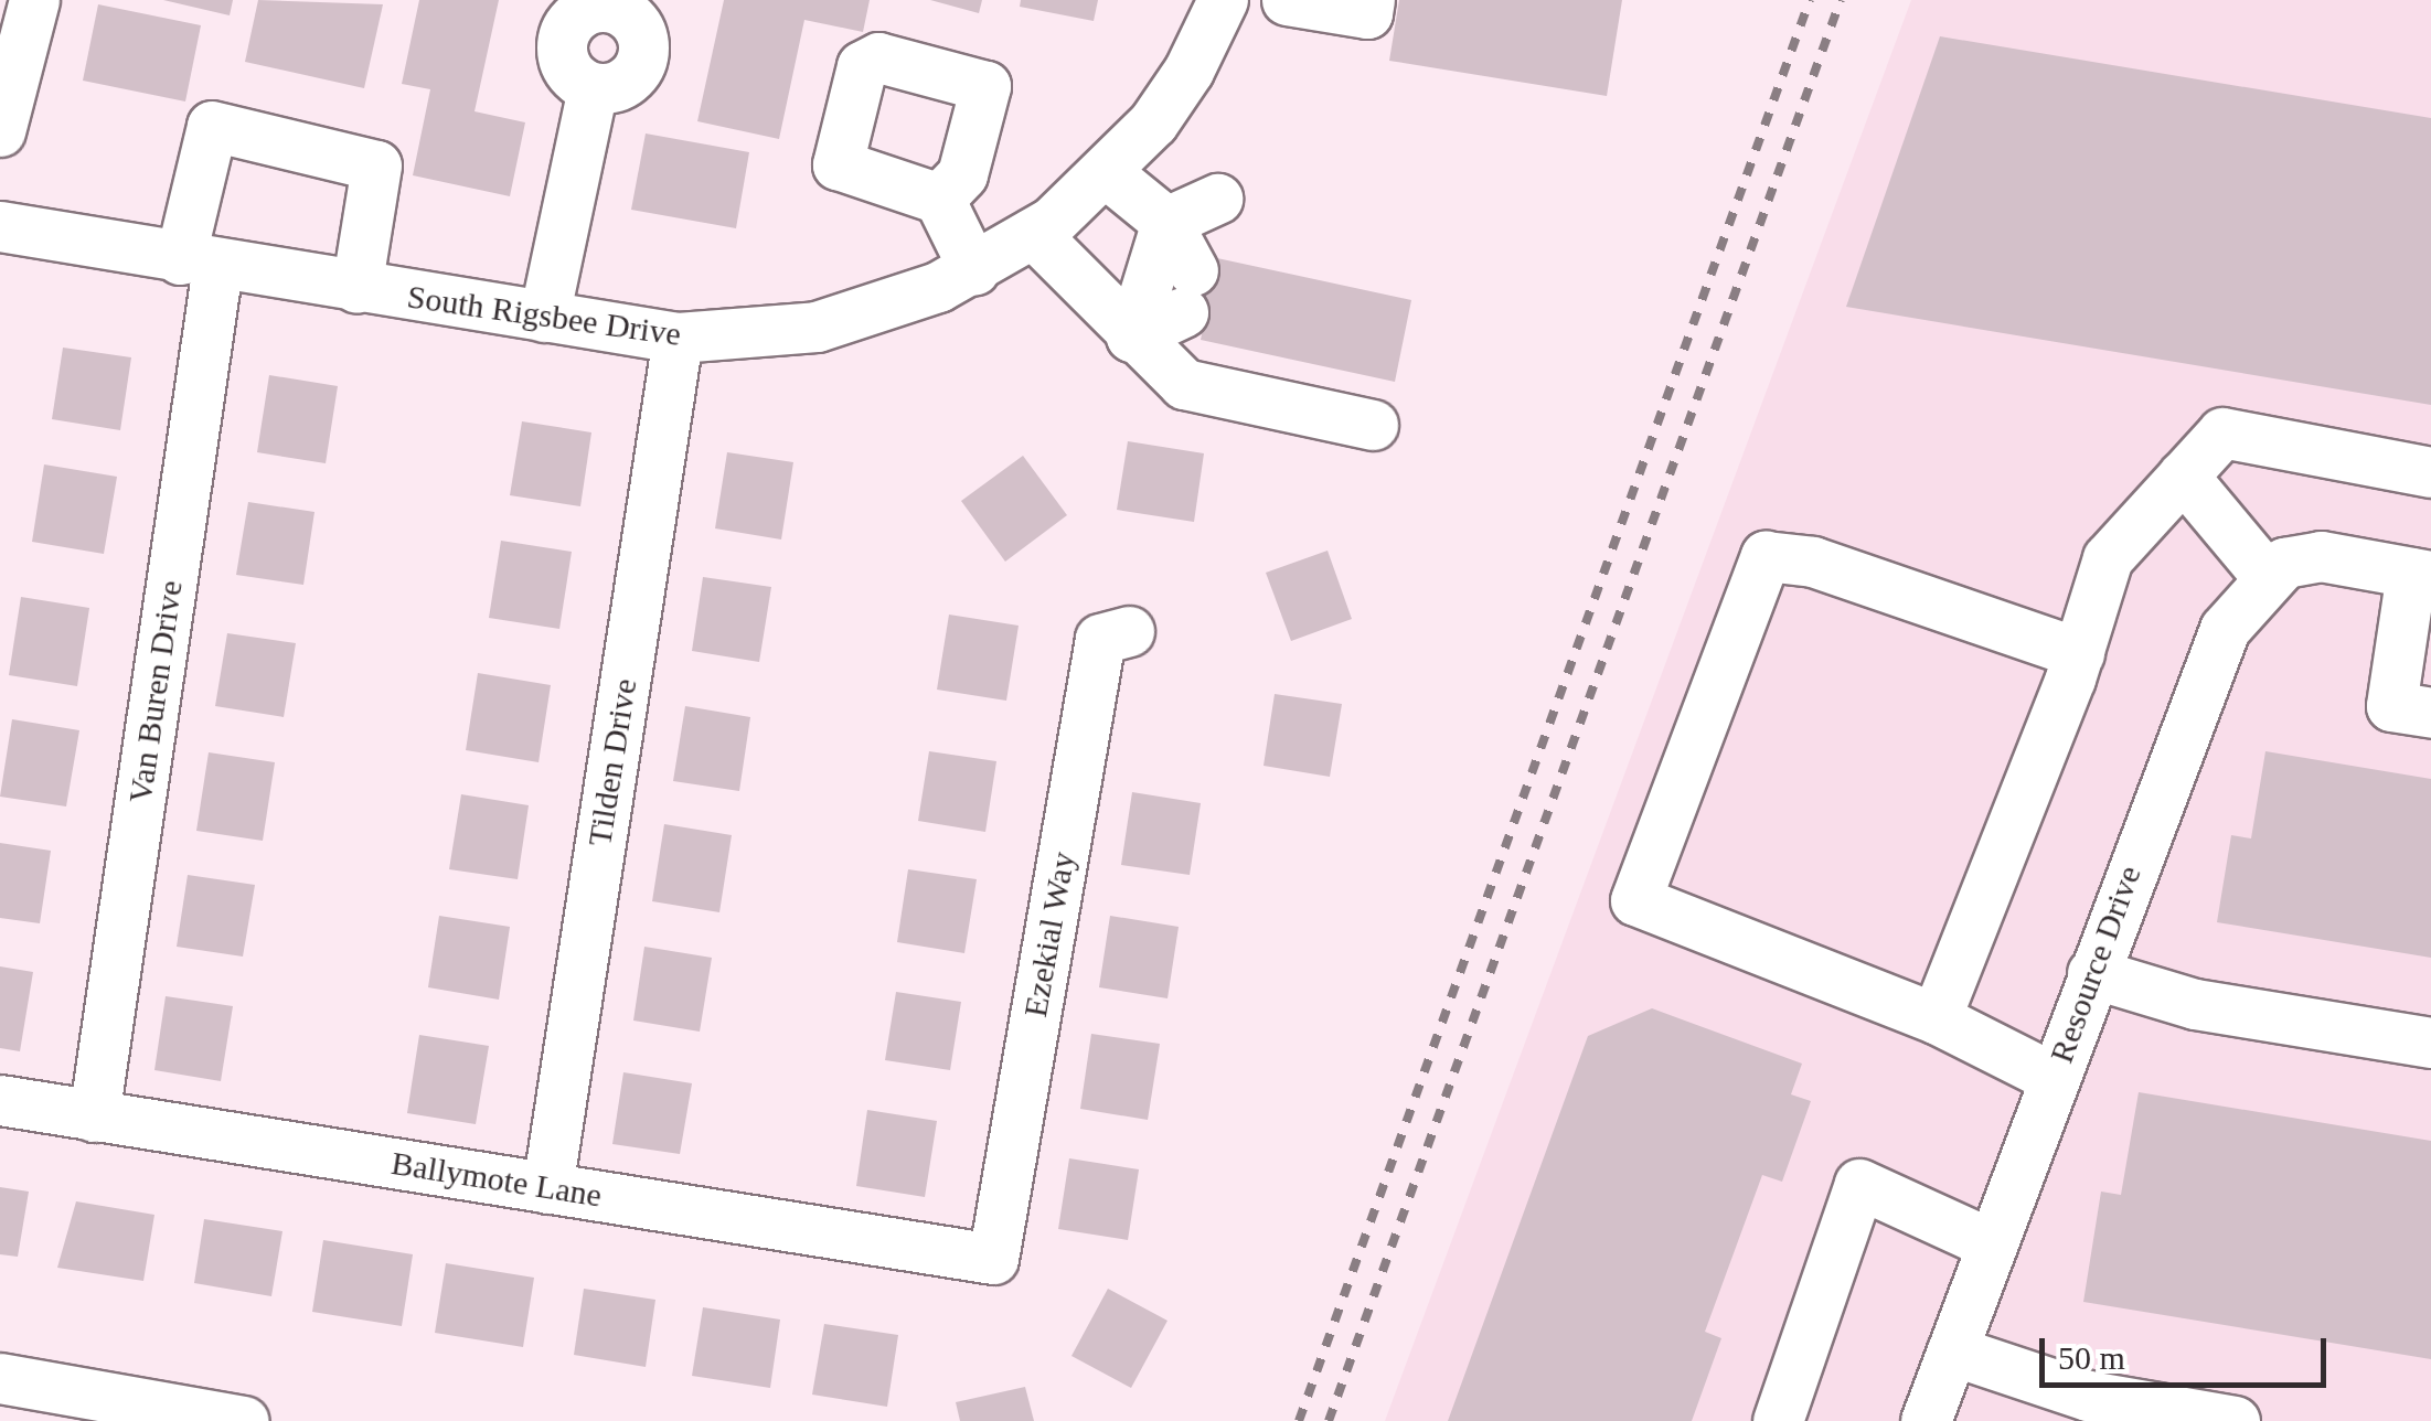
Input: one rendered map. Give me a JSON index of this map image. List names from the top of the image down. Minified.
{"streets":{"street":["South Rigsbee Drive","Van Buren Drive","Tilden Drive","Ezekial Way","Resource Drive","Ballymote Lane"]},"crossings":[["South Rigsbee Drive","Van Buren Drive"],["South Rigsbee Drive","Tilden Drive"],["Van Buren Drive","Ballymote Lane"],["Tilden Drive","Ballymote Lane"],["Ezekial Way","Ballymote Lane"]],"scale_bar":"50 m"}
